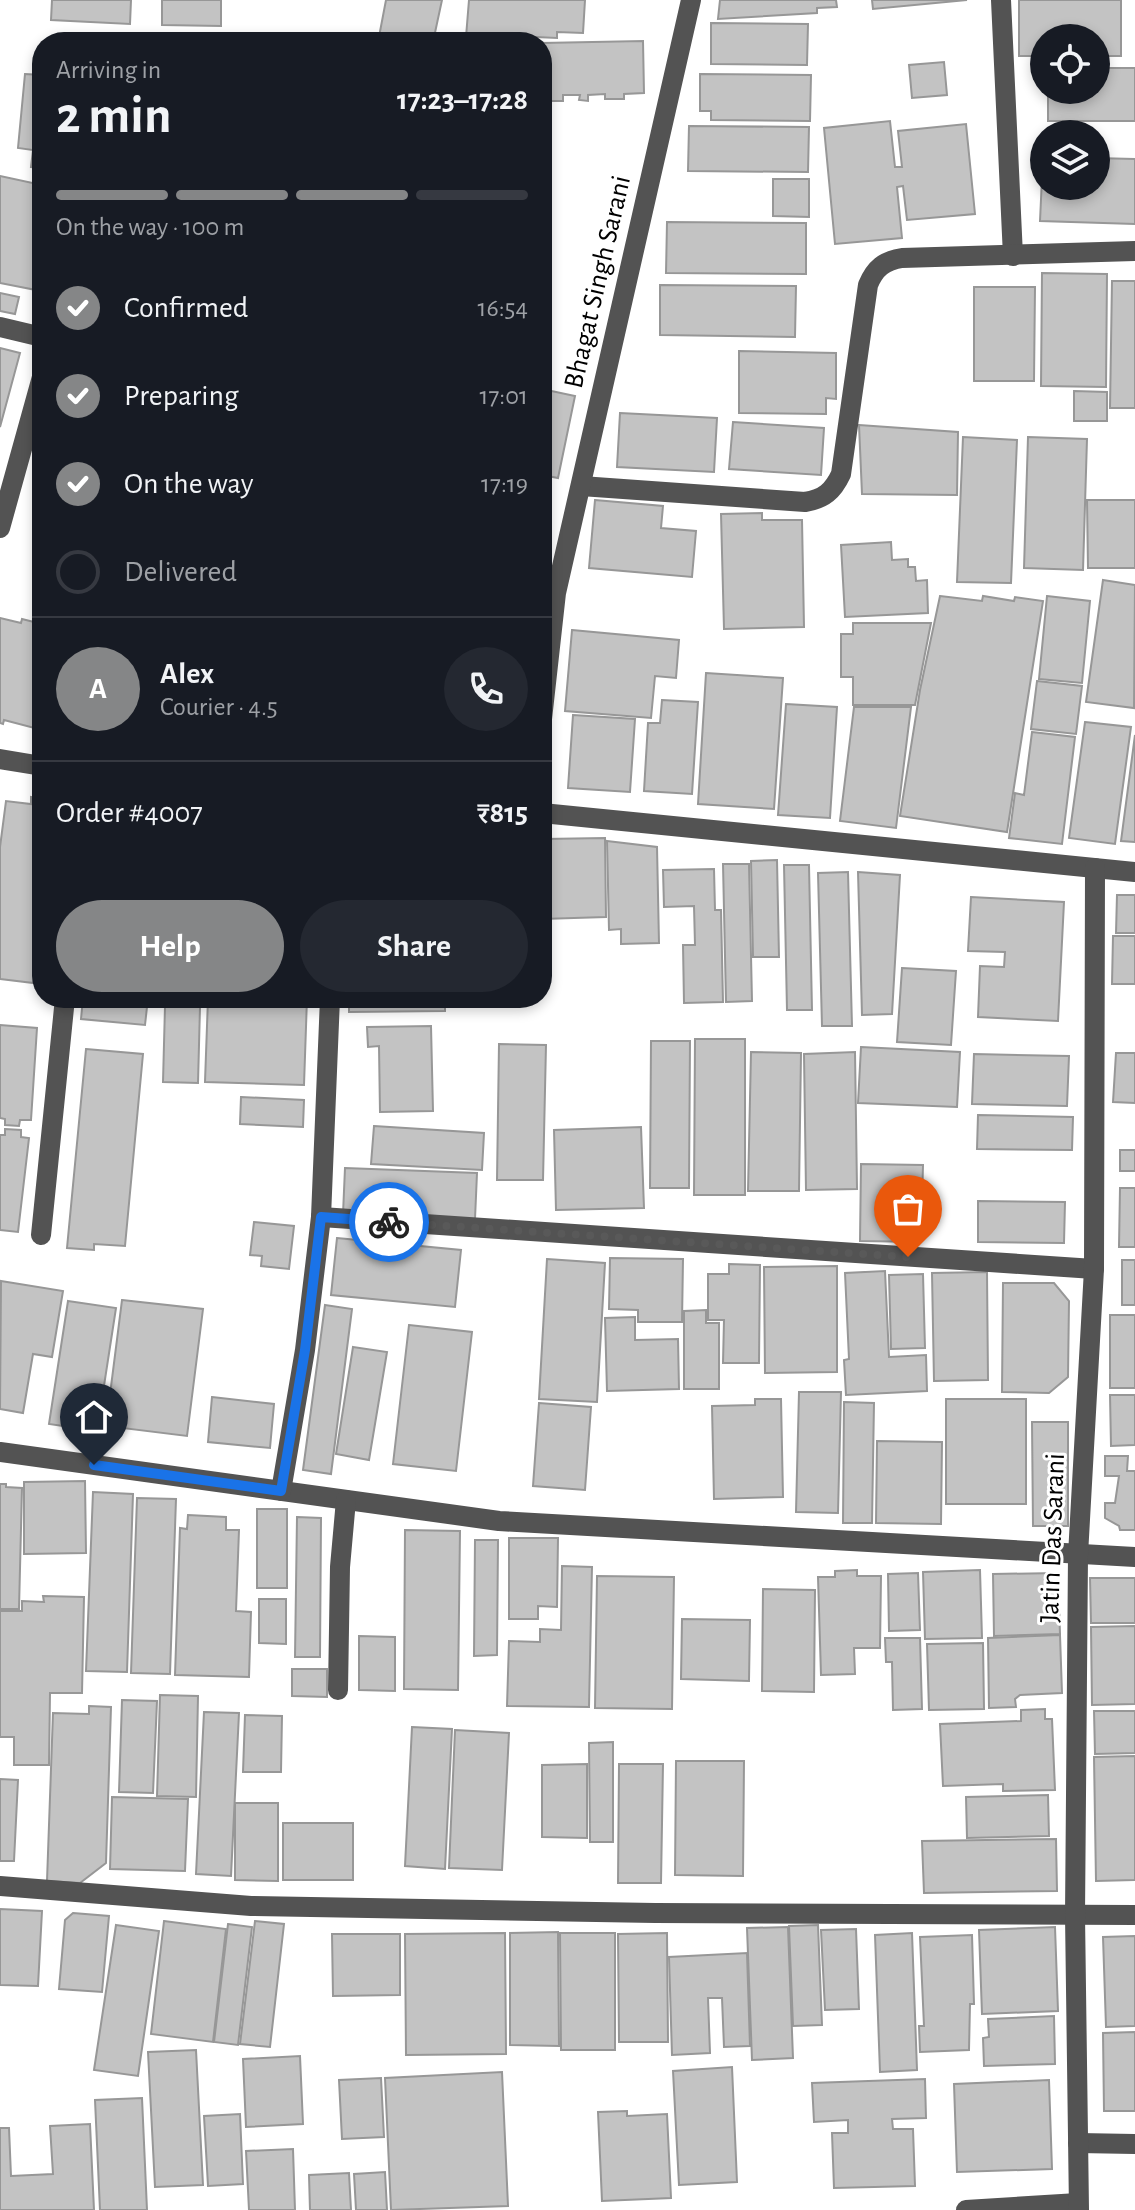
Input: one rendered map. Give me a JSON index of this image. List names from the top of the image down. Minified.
{"streets":{"street":["Bhagat Singh Sarani","Jatin Das Sarani"]},"page":{"heading":["2 min","Arriving in","17:23–17:28"],"panel":["Alex","Courier · 4.5","Order #4007","₹815"],"bar":"On the way · 100 m","list":[["Confirmed","16:54"],["Preparing","17:01"],["On the way","17:19"],"Delivered"],"round":"A","buttons":["Help","Share"]}}
